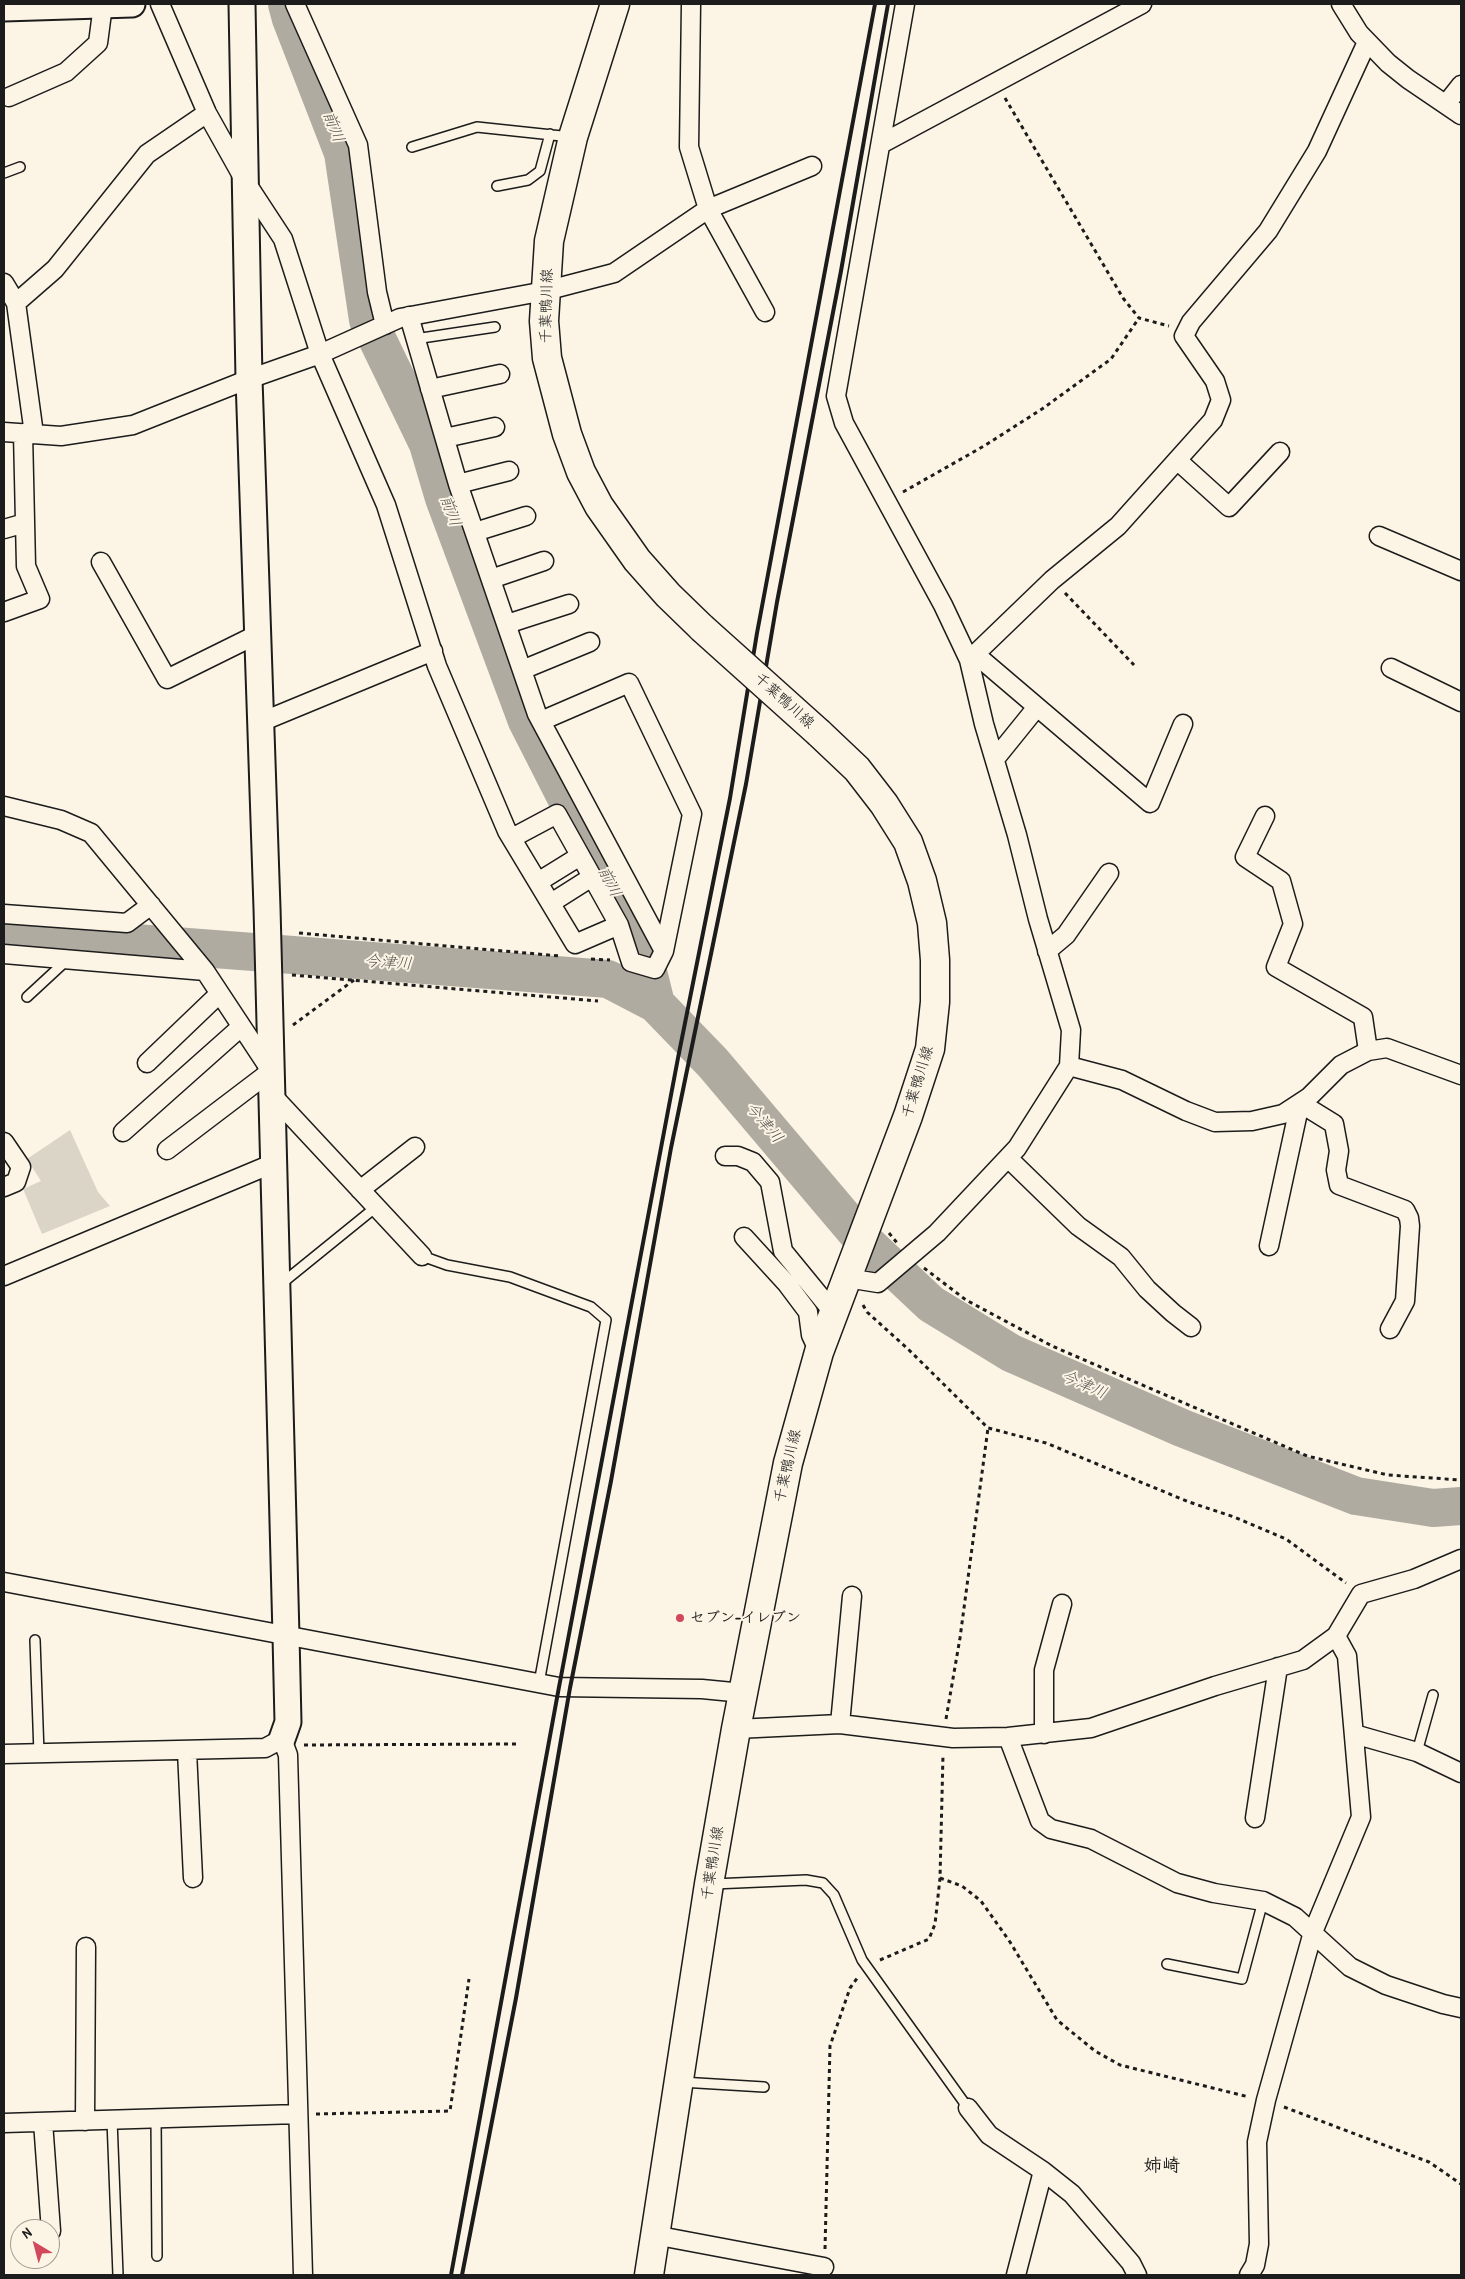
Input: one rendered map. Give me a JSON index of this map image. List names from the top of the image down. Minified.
{"streets":{"main road":["千葉鴨川線"]},"districts":["姉崎"],"water":["前川","今津川"],"places":["セブン-イレブン"],"north":"top left"}
